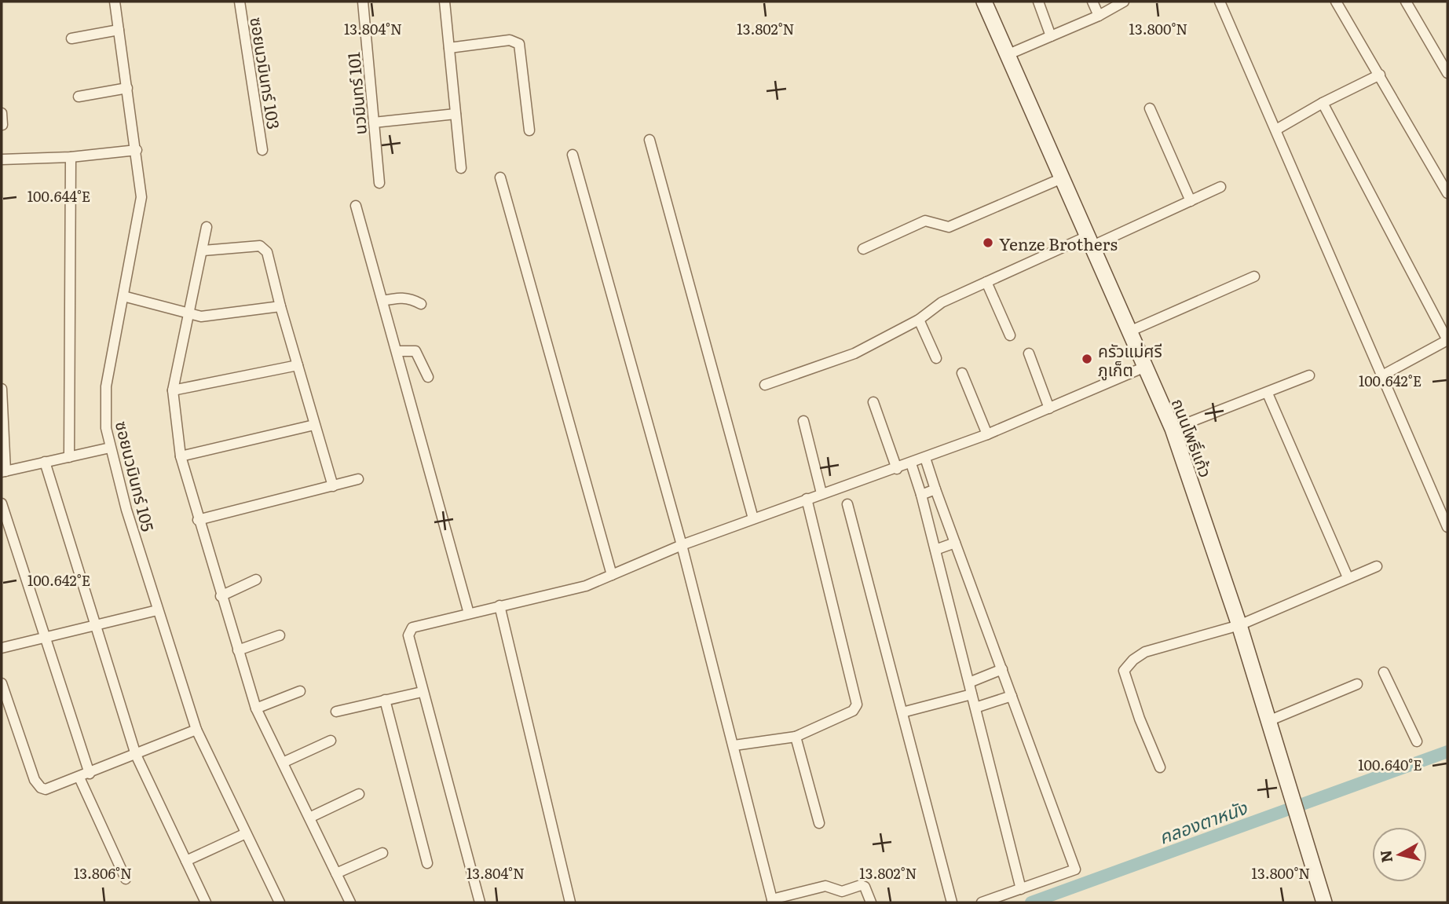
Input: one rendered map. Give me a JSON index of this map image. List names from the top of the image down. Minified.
{"streets":{"street":["ซอยนวมินทร์ 103","นวมินทร์ 101","ถนนโพธิ์แก้ว","ซอยนวมินทร์ 105"]},"water":["คลองตาหนัง"],"places":["Yenze Brothers","ครัวแม่ศรี ภูเก็ต"],"north":"left","coordinates":["13.804°N","13.802°N","13.800°N","100.644°E","100.642°E","100.640°E","13.806°N"]}
